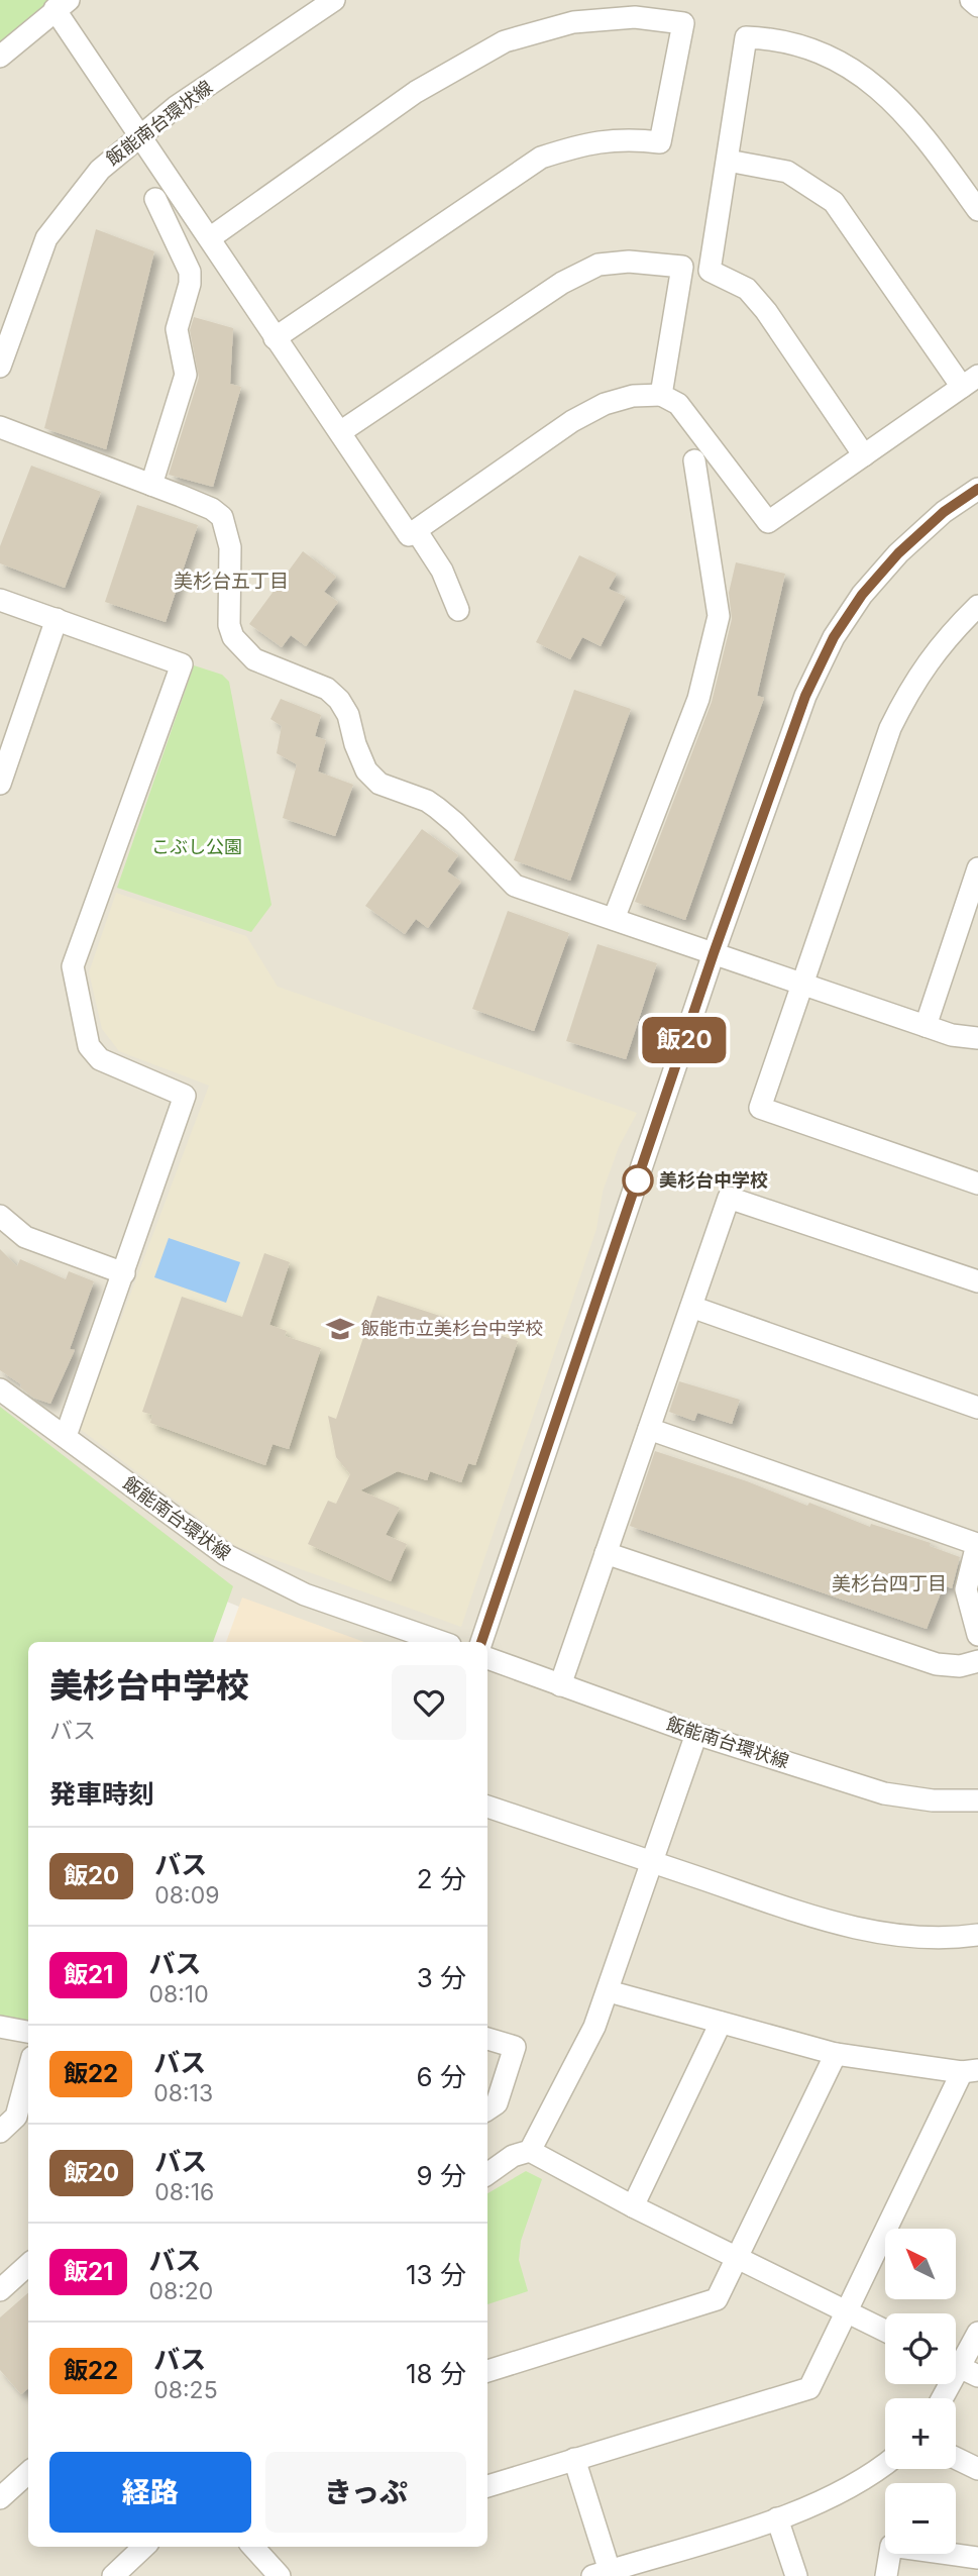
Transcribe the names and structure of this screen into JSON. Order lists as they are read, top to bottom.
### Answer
{
  "streets": {
    "street": ["飯能南台環状線"]
  },
  "districts": ["美杉台五丁目", "美杉台四丁目"],
  "parks": ["こぶし公園"],
  "places": {
    "other": ["美杉台中学校"],
    "school or university": ["飯能市立美杉台中学校"]
  },
  "lines": ["bus line 飯20"],
  "north": "top left",
  "page": {
    "on_map": "飯20",
    "heading": [
      ["美杉台中学校", "バス"],
      "発車時刻"
    ],
    "list": [
      {
        "mark": "飯20",
        "name": "バス",
        "note": "08:09",
        "value": "2 分"
      },
      {
        "mark": "飯21",
        "name": "バス",
        "note": "08:10",
        "value": "3 分"
      },
      {
        "mark": "飯22",
        "name": "バス",
        "note": "08:13",
        "value": "6 分"
      },
      {
        "mark": "飯20",
        "name": "バス",
        "note": "08:16",
        "value": "9 分"
      },
      {
        "mark": "飯21",
        "name": "バス",
        "note": "08:20",
        "value": "13 分"
      },
      {
        "mark": "飯22",
        "name": "バス",
        "note": "08:25",
        "value": "18 分"
      }
    ],
    "map_buttons": ["+", "−"],
    "buttons": ["経路", "きっぷ"]
  }
}
